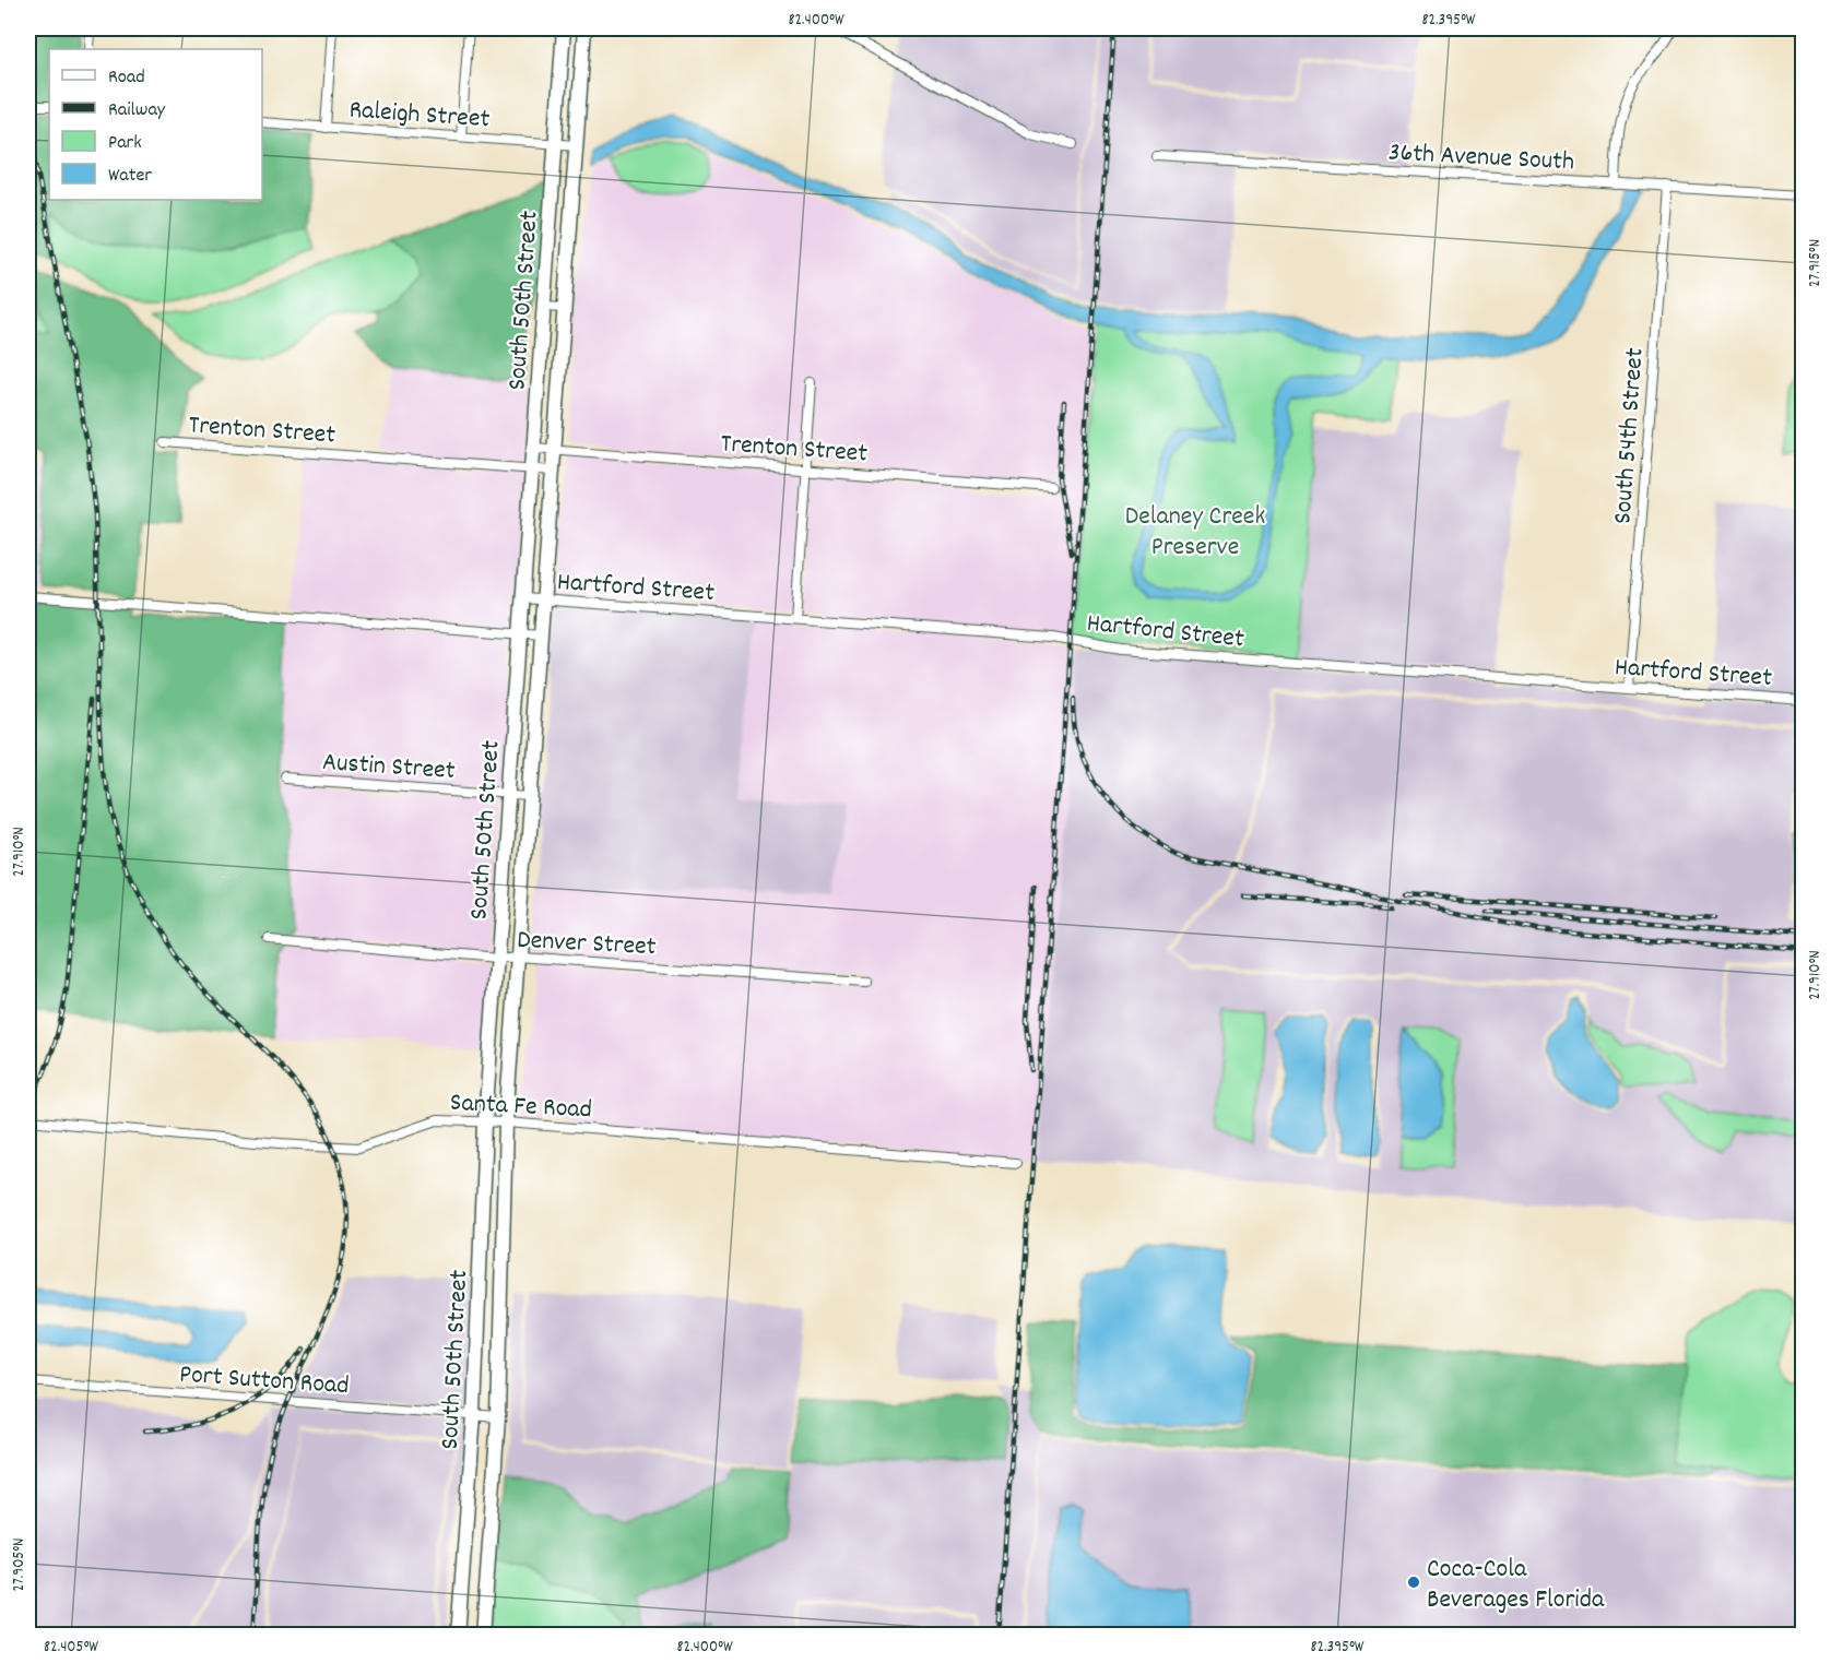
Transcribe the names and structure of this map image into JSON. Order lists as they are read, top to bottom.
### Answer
{
  "streets": {
    "main road": ["South 50th Street"],
    "street": [
      "Raleigh Street",
      "36th Avenue South",
      "Trenton Street",
      "South 54th Street",
      "Hartford Street",
      "Austin Street",
      "Denver Street",
      "Santa Fe Road",
      "Port Sutton Road"
    ]
  },
  "crossings": [
    ["Raleigh Street", "South 50th Street"],
    ["36th Avenue South", "South 54th Street"],
    ["South 50th Street", "Trenton Street"],
    ["South 50th Street", "Hartford Street"],
    ["South 50th Street", "Austin Street"],
    ["South 50th Street", "Denver Street"],
    ["South 50th Street", "Santa Fe Road"],
    ["South 50th Street", "Port Sutton Road"],
    ["South 54th Street", "Hartford Street"]
  ],
  "parks": ["Delaney Creek Preserve"],
  "places": ["Coca-Cola Beverages Florida"],
  "legend": [
    "Road",
    "Railway",
    "Park",
    "Water"
  ],
  "coordinates": [
    "82.400°W",
    "82.395°W",
    "27.915°N",
    "27.910°N",
    "27.905°N",
    "82.405°W"
  ]
}
